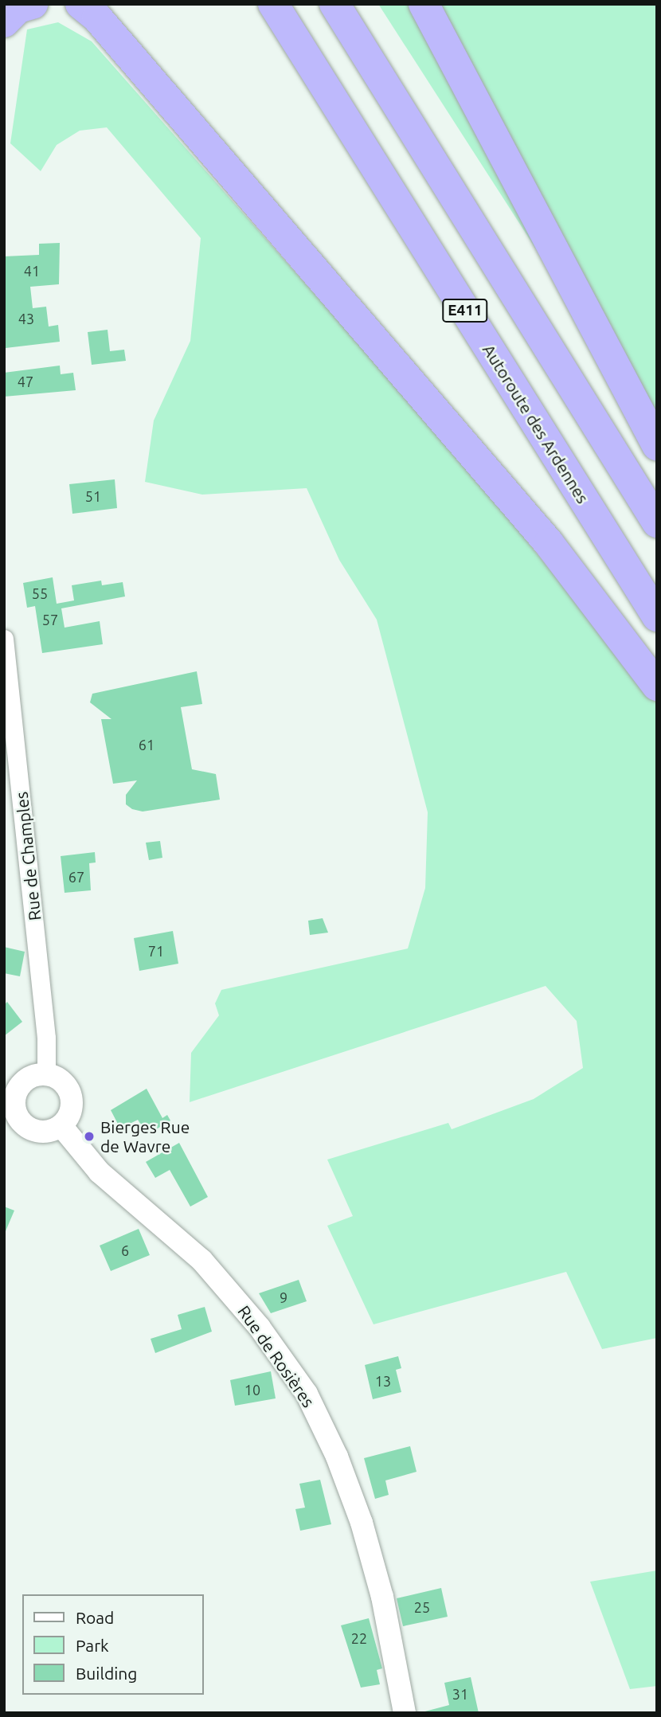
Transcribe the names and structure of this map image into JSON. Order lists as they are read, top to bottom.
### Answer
{
  "streets": {
    "highway": ["E411", "Autoroute des Ardennes"],
    "street": ["Rue de Champles", "Rue de Rosières"]
  },
  "crossings": [
    ["Rue de Champles", "Rue de Rosières"]
  ],
  "places": ["Bierges Rue de Wavre"],
  "house_numbers": [
    "41",
    "43",
    "47",
    "51",
    "55",
    "57",
    "61",
    "67",
    "71",
    "6",
    "9",
    "13",
    "10",
    "25",
    "22",
    "31"
  ],
  "legend": ["Road", "Park", "Building"]
}
